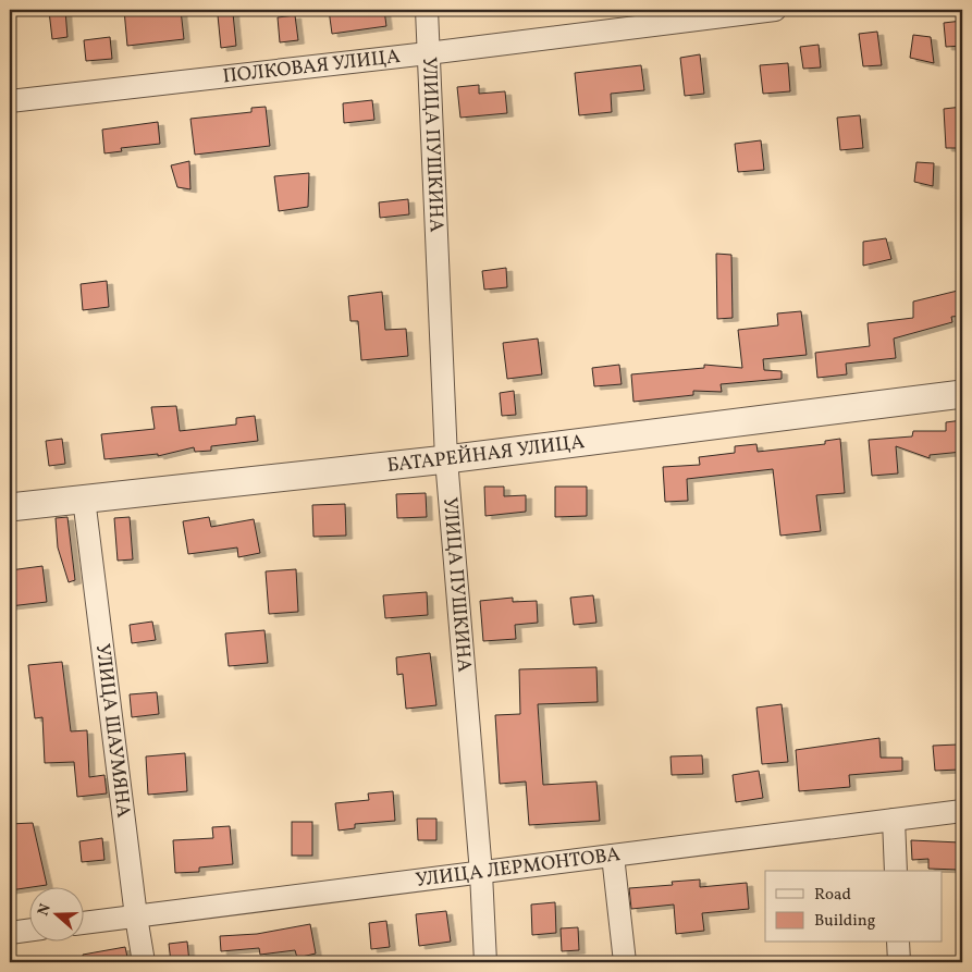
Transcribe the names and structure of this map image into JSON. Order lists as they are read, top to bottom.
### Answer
{
  "streets": {
    "street": [
      "ПОЛКОВАЯ УЛИЦА",
      "УЛИЦА ПУШКИНА",
      "БАТАРЕЙНАЯ УЛИЦА",
      "УЛИЦА ШАУМЯНА",
      "УЛИЦА ЛЕРМОНТОВА"
    ]
  },
  "crossings": [
    ["ПОЛКОВАЯ УЛИЦА", "УЛИЦА ПУШКИНА"],
    ["УЛИЦА ПУШКИНА", "БАТАРЕЙНАЯ УЛИЦА"],
    ["УЛИЦА ПУШКИНА", "УЛИЦА ЛЕРМОНТОВА"],
    ["БАТАРЕЙНАЯ УЛИЦА", "УЛИЦА ШАУМЯНА"],
    ["УЛИЦА ШАУМЯНА", "УЛИЦА ЛЕРМОНТОВА"]
  ],
  "legend": ["Road", "Building"],
  "north": "left"
}
